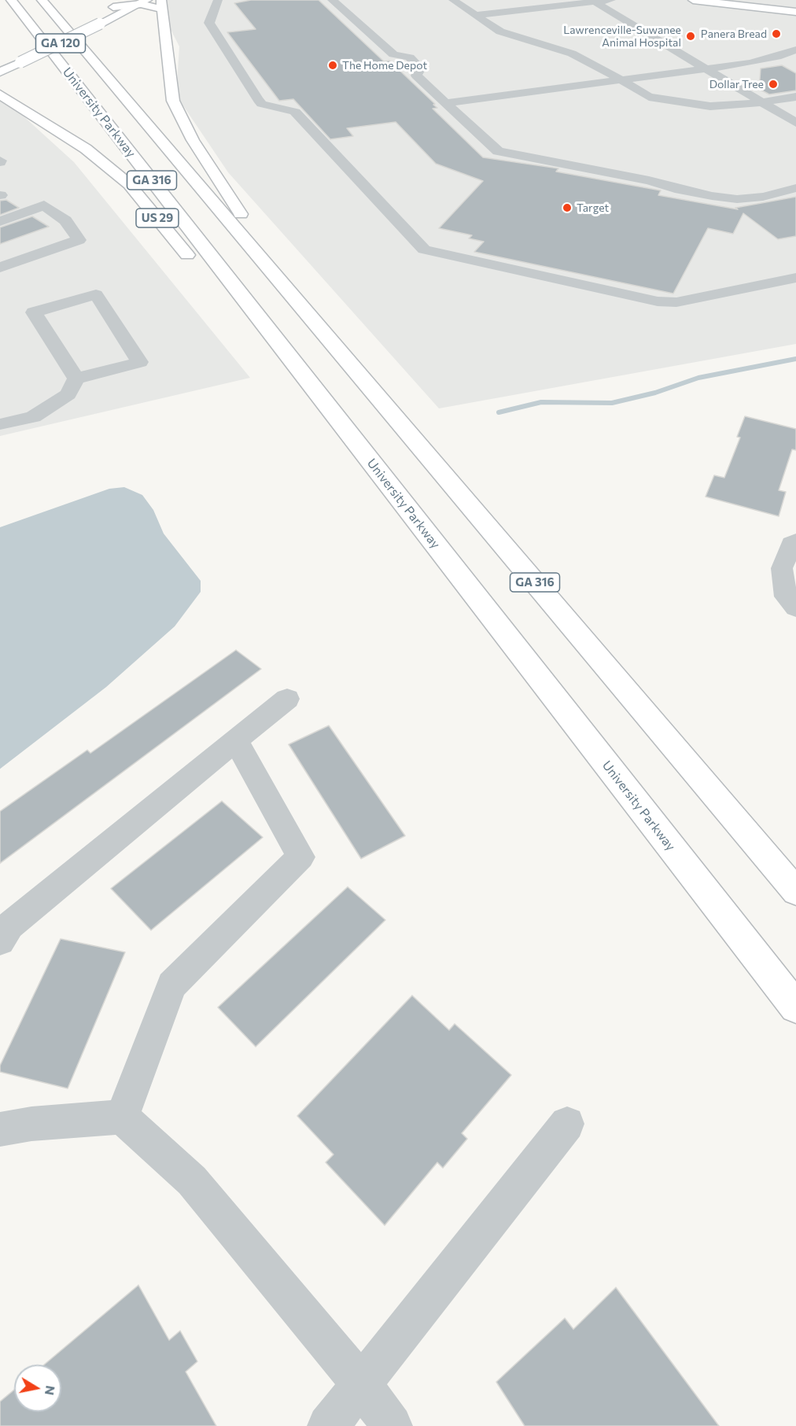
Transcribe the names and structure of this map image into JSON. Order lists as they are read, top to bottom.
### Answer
{
  "streets": {
    "main road": [
      "GA 120",
      "University Parkway",
      "GA 316",
      "US 29"
    ]
  },
  "places": [
    "Panera Bread",
    "Lawrenceville-Suwanee Animal Hospital",
    "The Home Depot",
    "Dollar Tree",
    "Target"
  ],
  "north": "right"
}
